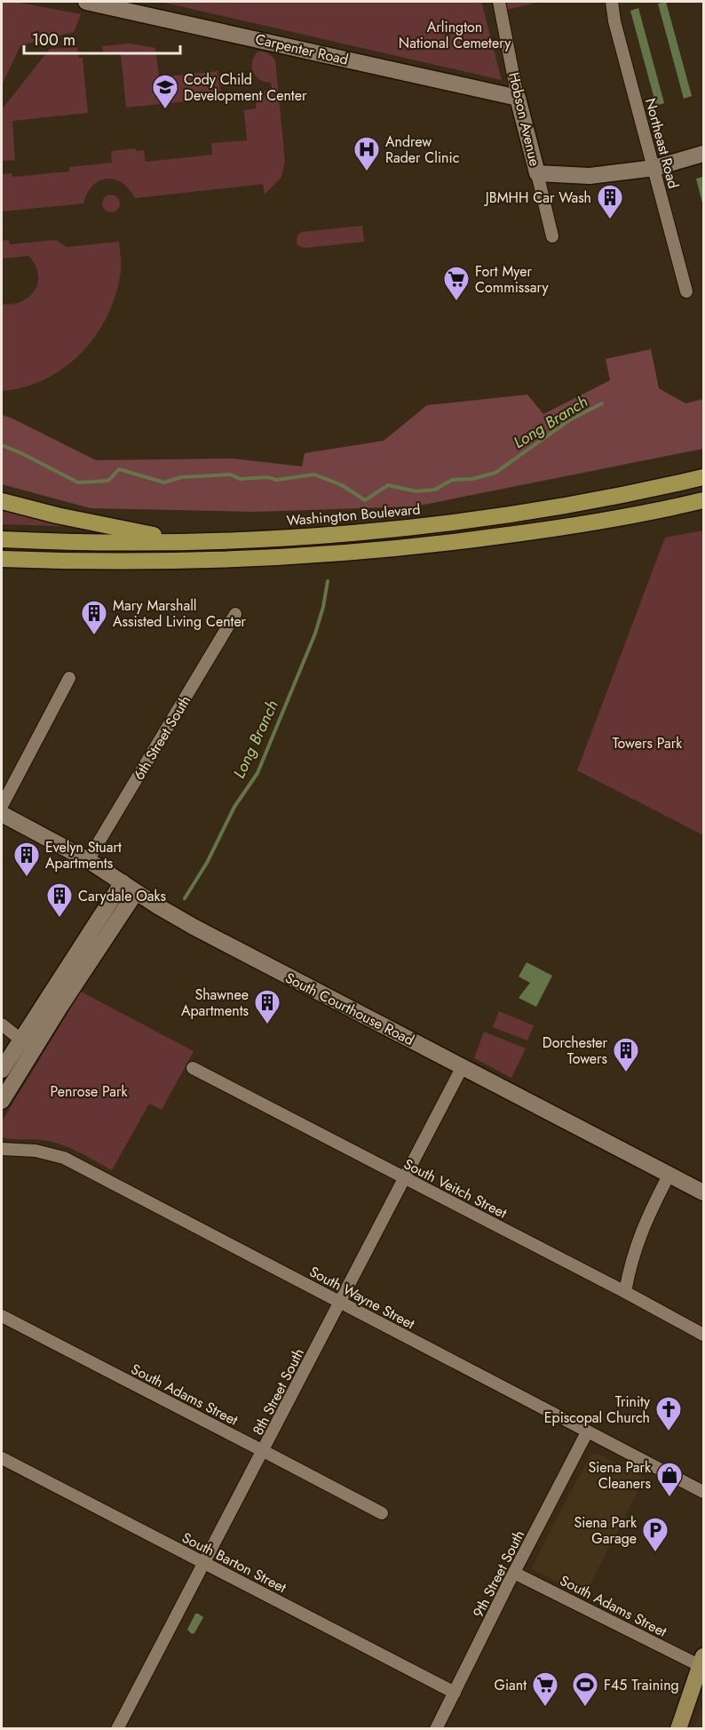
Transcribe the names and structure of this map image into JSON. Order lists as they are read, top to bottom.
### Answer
{
  "streets": {
    "highway": ["Washington Boulevard"],
    "street": [
      "Carpenter Road",
      "Hobson Avenue",
      "Northeast Road",
      "6th Street South",
      "South Courthouse Road",
      "South Veitch Street",
      "South Wayne Street",
      "8th Street South",
      "South Adams Street",
      "South Barton Street",
      "9th Street South"
    ]
  },
  "crossings": [
    ["Carpenter Road", "Hobson Avenue"],
    ["6th Street South", "South Courthouse Road"],
    ["South Courthouse Road", "8th Street South"],
    ["South Veitch Street", "8th Street South"],
    ["South Wayne Street", "8th Street South"],
    ["South Wayne Street", "9th Street South"],
    ["8th Street South", "South Adams Street"],
    ["8th Street South", "South Barton Street"],
    ["South Adams Street", "9th Street South"],
    ["South Barton Street", "9th Street South"]
  ],
  "water": ["Long Branch"],
  "parks": ["Arlington National Cemetery", "Towers Park", "Penrose Park"],
  "places": {
    "school or university": ["Cody Child Development Center"],
    "hospital": ["Andrew Rader Clinic"],
    "building": [
      "JBMHH Car Wash",
      "Mary Marshall Assisted Living Center",
      "Evelyn Stuart Apartments",
      "Carydale Oaks",
      "Shawnee Apartments",
      "Dorchester Towers"
    ],
    "supermarket": ["Fort Myer Commissary", "Giant"],
    "church": ["Trinity Episcopal Church"],
    "shop": ["Siena Park Cleaners"],
    "parking": ["Siena Park Garage"],
    "sports": ["F45 Training"]
  },
  "scale_bar": "100 m"
}
